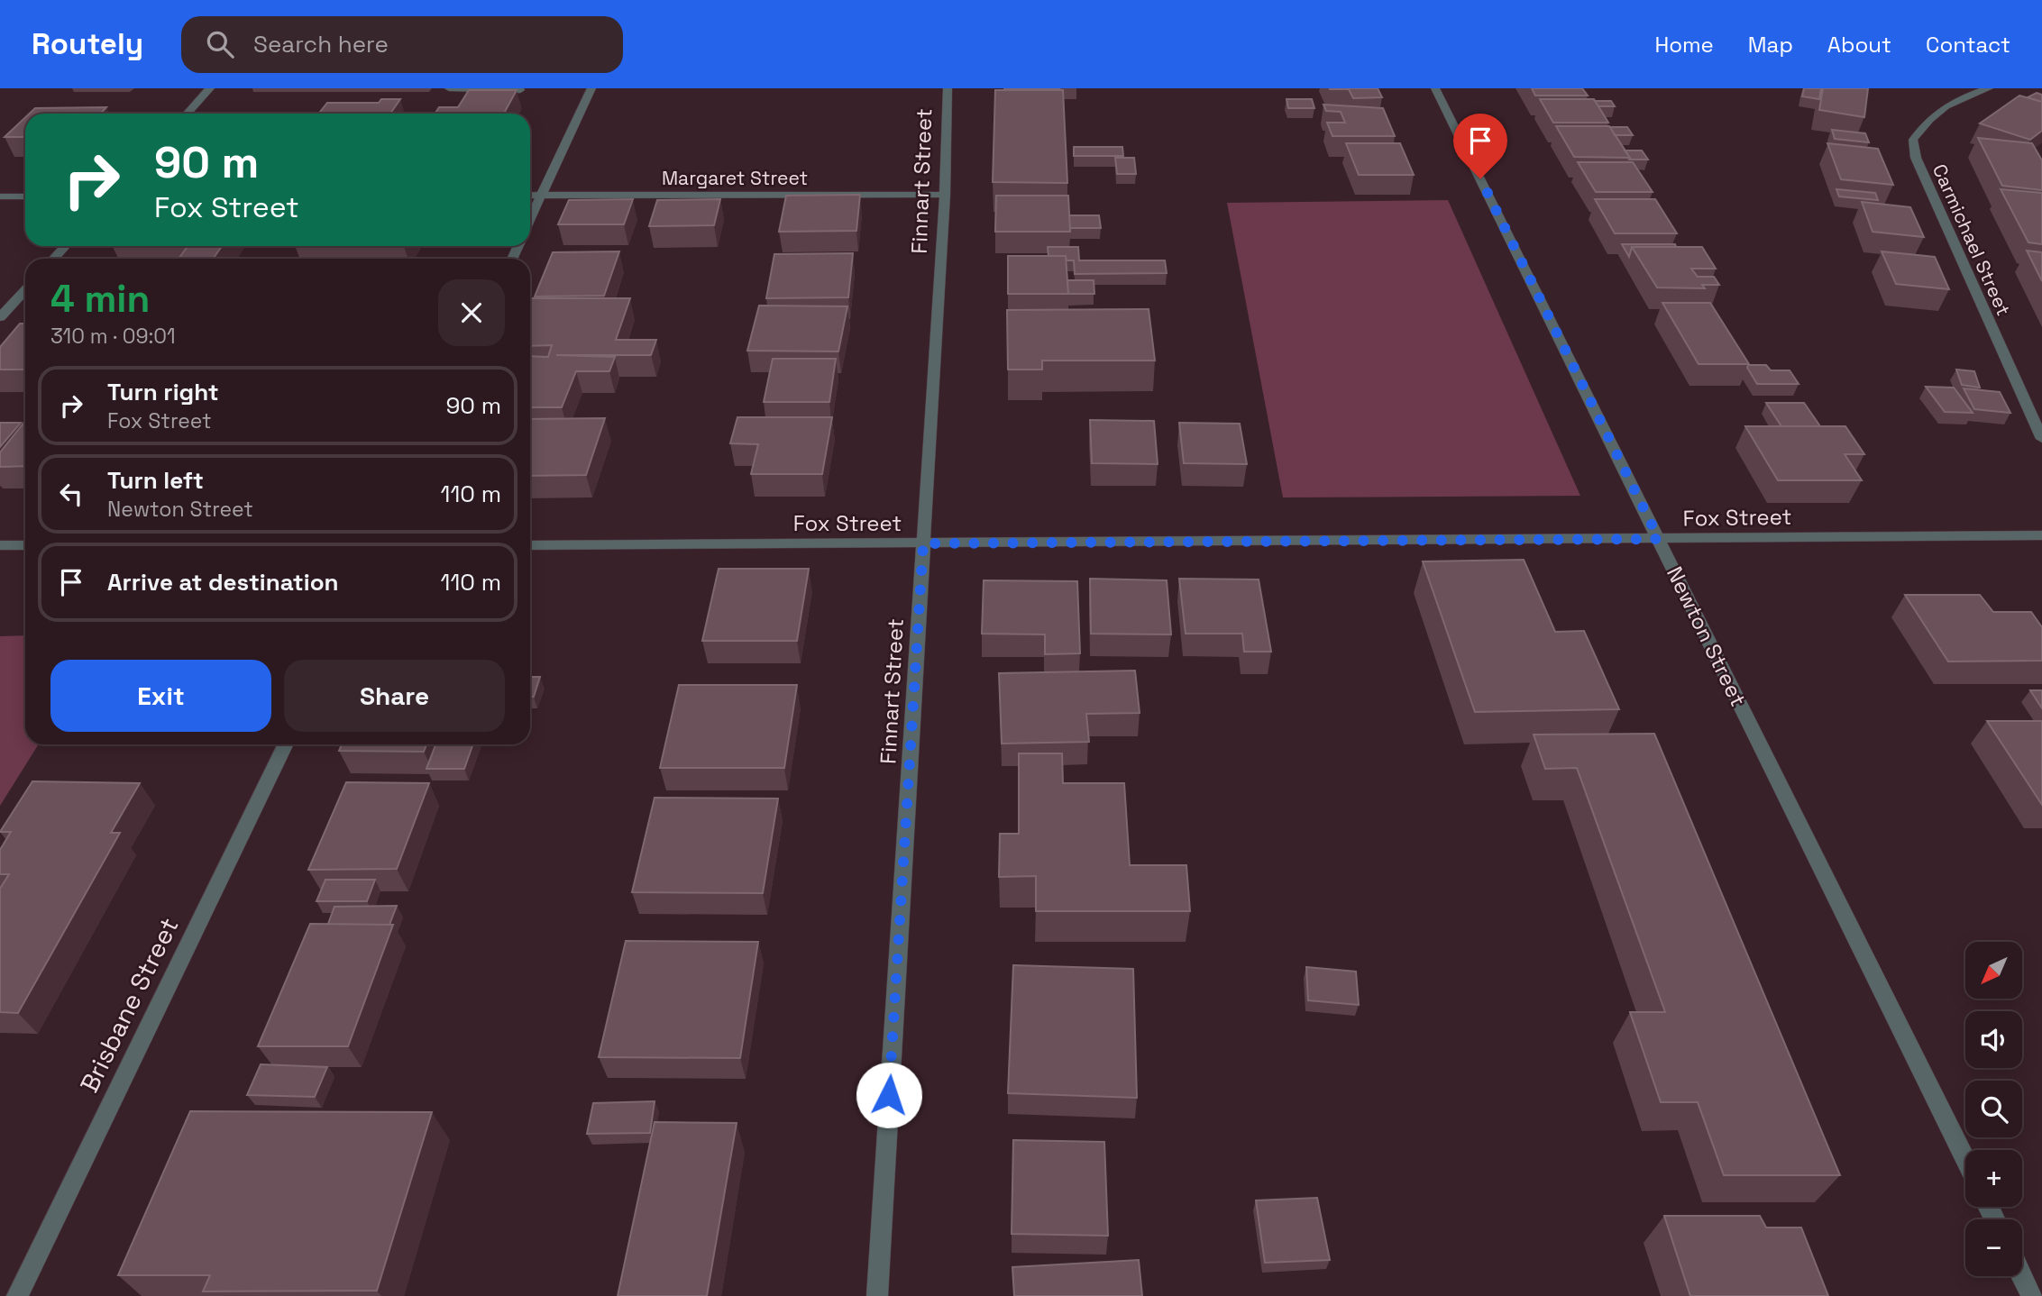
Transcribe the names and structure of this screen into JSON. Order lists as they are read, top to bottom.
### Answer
{
  "streets": {
    "street": [
      "Margaret Street",
      "Finnart Street",
      "Carmichael Street",
      "Fox Street",
      "Newton Street",
      "Brisbane Street"
    ]
  },
  "crossings": [
    ["Margaret Street", "Finnart Street"],
    ["Finnart Street", "Fox Street"],
    ["Fox Street", "Newton Street"]
  ],
  "north": "bottom left",
  "page": {
    "header": "Routely",
    "search": "Search here",
    "nav": [
      "Home",
      "Map",
      "About",
      "Contact"
    ],
    "turn": ["90 m", "Fox Street"],
    "heading": ["4 min", "310 m · 09:01"],
    "list": [
      {
        "name": "Turn right",
        "note": "Fox Street",
        "value": "90 m"
      },
      {
        "name": "Turn left",
        "note": "Newton Street",
        "value": "110 m"
      },
      {
        "name": "Arrive at destination",
        "value": "110 m"
      }
    ],
    "buttons": ["Exit", "Share"],
    "map_buttons": ["+", "−"]
  }
}
